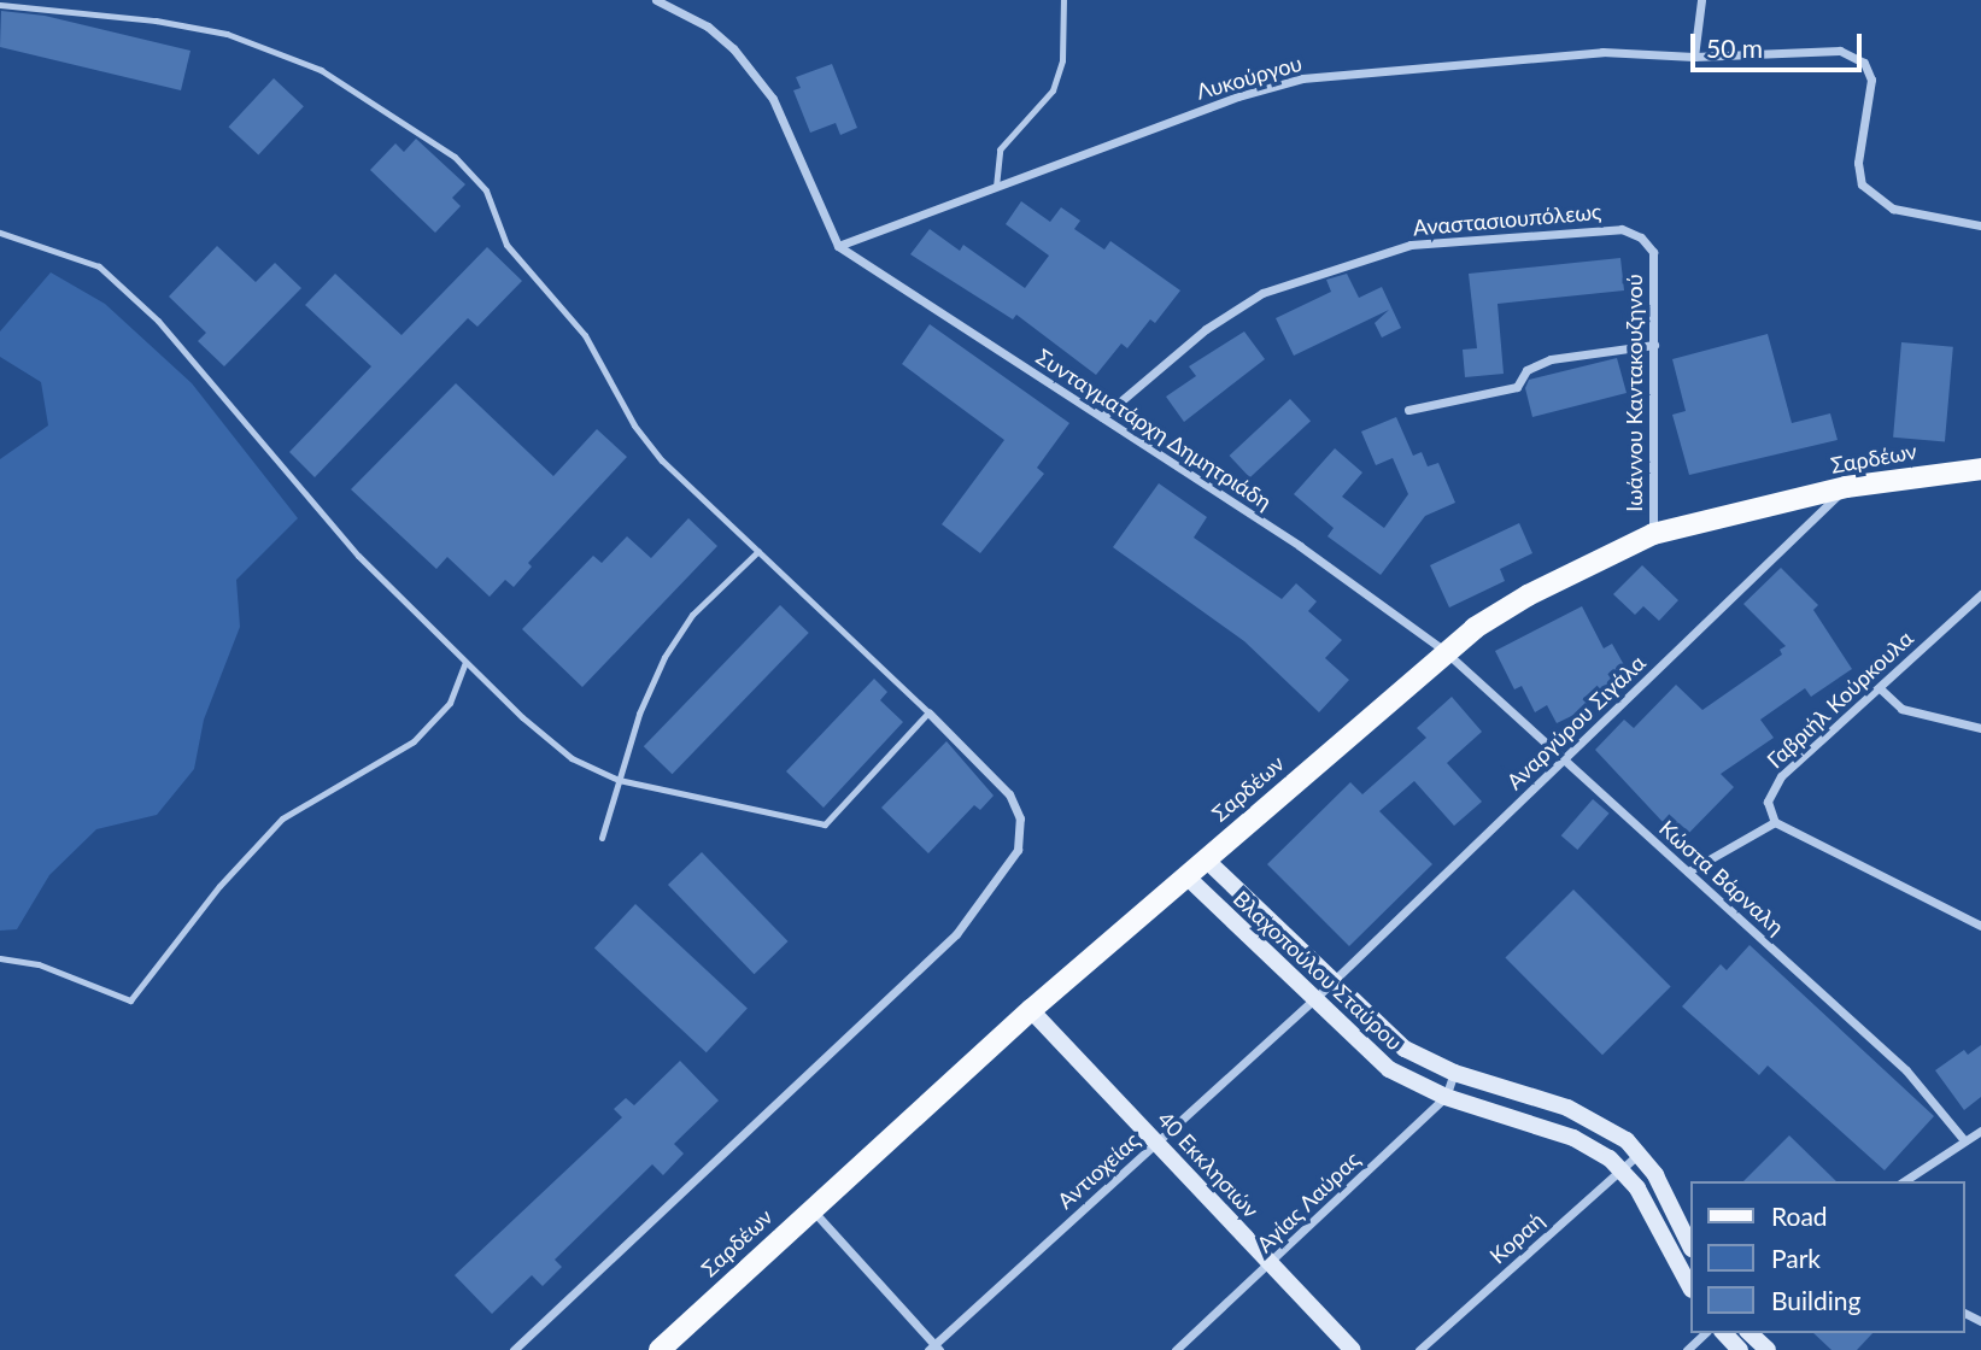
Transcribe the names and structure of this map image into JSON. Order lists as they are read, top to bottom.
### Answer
{
  "streets": {
    "main road": ["Σαρδέων"],
    "street": [
      "Λυκούργου",
      "Αναστασιουπόλεως",
      "Ιωάννου Καντακουζηνού",
      "Συνταγματάρχη Δημητριάδη",
      "Γαβριήλ Κούρκουλα",
      "Αναργύρου Σιγάλα",
      "Κώστα Βάρναλη",
      "Βλαχοπούλου Σταύρου",
      "40 Εκκλησιών",
      "Αντιοχείας",
      "Αγίας Λαύρας",
      "Κοραή"
    ]
  },
  "crossings": [
    ["Λυκούργου", "Συνταγματάρχη Δημητριάδη"],
    ["Αναστασιουπόλεως", "Ιωάννου Καντακουζηνού"],
    ["Αναστασιουπόλεως", "Συνταγματάρχη Δημητριάδη"],
    ["Ιωάννου Καντακουζηνού", "Σαρδέων"],
    ["Συνταγματάρχη Δημητριάδη", "Σαρδέων"],
    ["Συνταγματάρχη Δημητριάδη", "Κώστα Βάρναλη"],
    ["Σαρδέων", "Αναργύρου Σιγάλα"],
    ["Σαρδέων", "Κώστα Βάρναλη"],
    ["Σαρδέων", "Βλαχοπούλου Σταύρου"],
    ["Σαρδέων", "40 Εκκλησιών"],
    ["Αναργύρου Σιγάλα", "Κώστα Βάρναλη"],
    ["Αναργύρου Σιγάλα", "Βλαχοπούλου Σταύρου"],
    ["Αναργύρου Σιγάλα", "Αντιοχείας"],
    ["Βλαχοπούλου Σταύρου", "Αντιοχείας"],
    ["Βλαχοπούλου Σταύρου", "Αγίας Λαύρας"],
    ["Βλαχοπούλου Σταύρου", "Κοραή"],
    ["40 Εκκλησιών", "Αντιοχείας"],
    ["40 Εκκλησιών", "Αγίας Λαύρας"]
  ],
  "legend": ["Road", "Park", "Building"],
  "scale_bar": "50 m"
}
